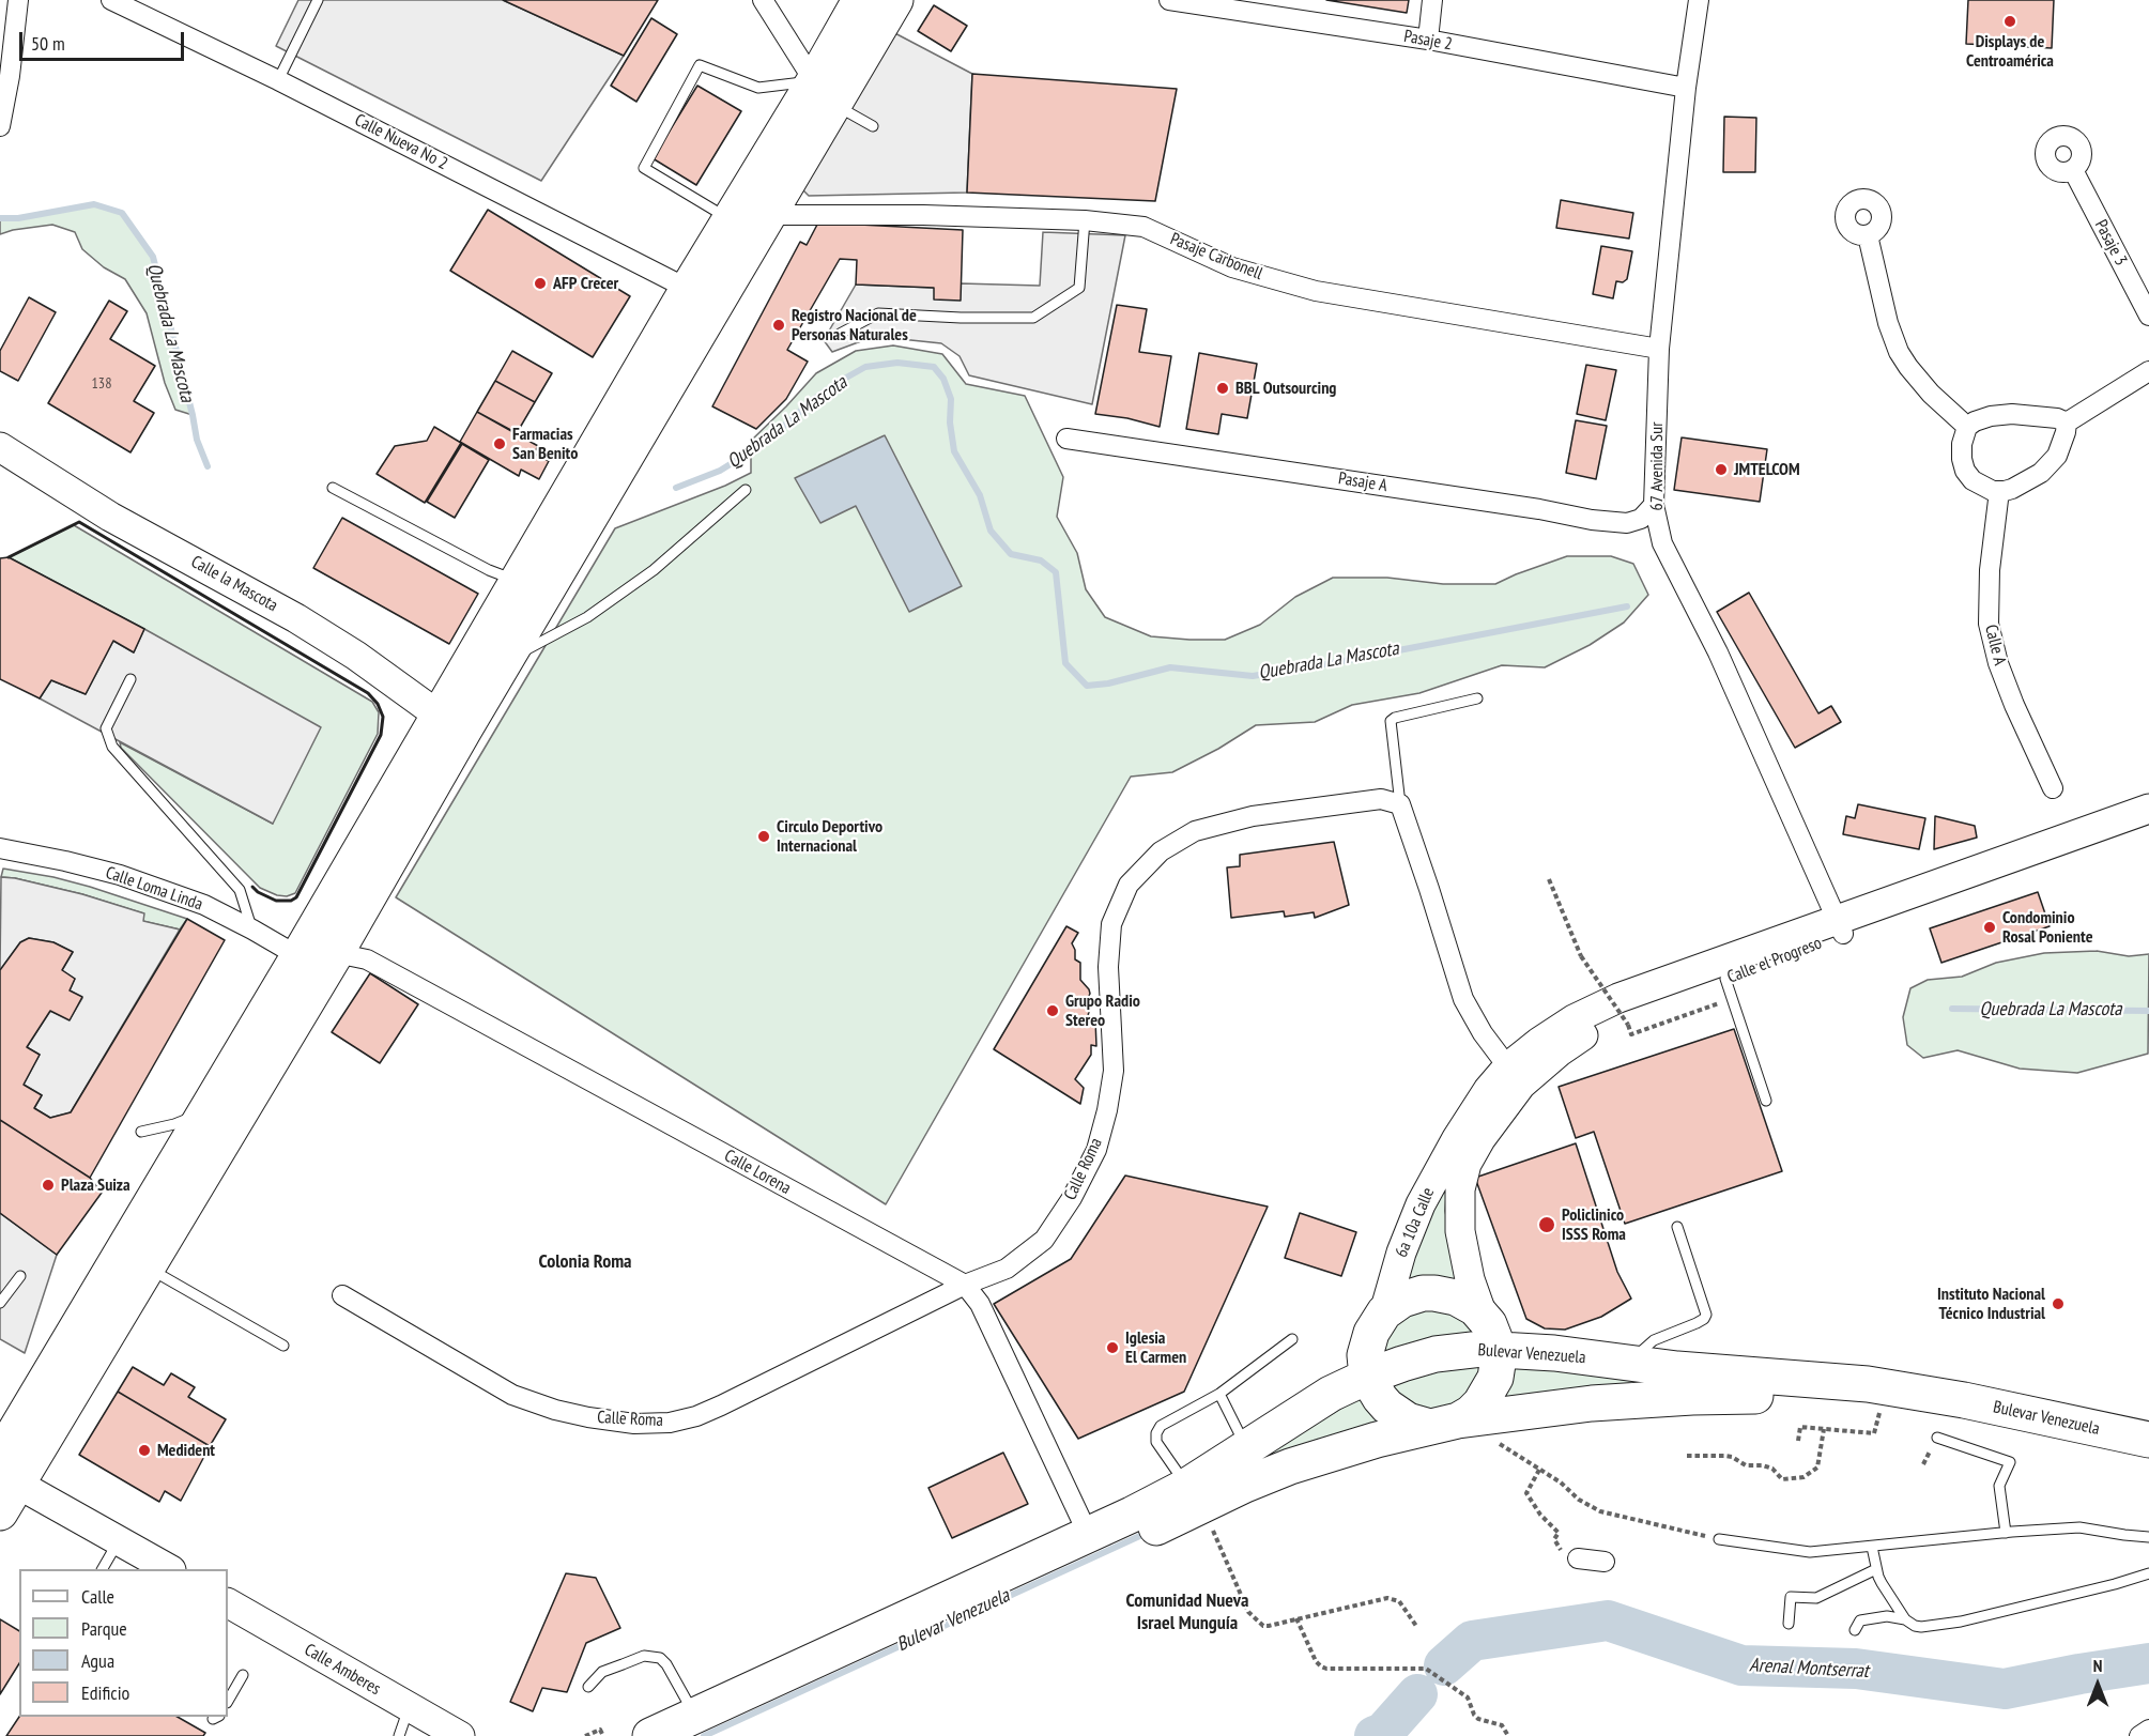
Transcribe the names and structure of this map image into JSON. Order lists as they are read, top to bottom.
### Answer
{
  "streets": {
    "highway": ["Bulevar Venezuela"],
    "street": [
      "Pasaje 2",
      "Calle Nueva No 2",
      "Pasaje 3",
      "Pasaje Carbonell",
      "67 Avenida Sur",
      "Pasaje A",
      "Calle la Mascota",
      "Calle A",
      "Calle Loma Linda",
      "Calle el Progreso",
      "Calle Roma",
      "Calle Lorena",
      "6a 10a Calle",
      "Calle Amberes"
    ]
  },
  "crossings": [
    ["Pasaje 2", "67 Avenida Sur"],
    ["Pasaje Carbonell", "67 Avenida Sur"],
    ["67 Avenida Sur", "Pasaje A"],
    ["67 Avenida Sur", "Calle el Progreso"],
    ["Calle Loma Linda", "Calle Lorena"],
    ["Calle el Progreso", "6a 10a Calle"],
    ["Calle Roma", "Calle Lorena"],
    ["Calle Lorena", "Bulevar Venezuela"]
  ],
  "districts": ["Colonia Roma", "Comunidad Nueva Israel Munguía"],
  "water": ["Quebrada La Mascota", "Bulevar Venezuela", "Arenal Montserrat"],
  "places": [
    "Displays de Centroamérica",
    "AFP Crecer",
    "Registro Nacional de Personas Naturales",
    "BBL Outsourcing",
    "Farmacias San Benito",
    "JMTELCOM",
    "Circulo Deportivo Internacional",
    "Condominio Rosal Poniente",
    "Grupo Radio Stereo",
    "Plaza Suiza",
    "Policlinico ISSS Roma",
    "Instituto Nacional Técnico Industrial",
    "Iglesia El Carmen",
    "Medident"
  ],
  "house_numbers": ["138"],
  "legend": [
    "Calle",
    "Parque",
    "Agua",
    "Edificio"
  ],
  "scale_bar": "50 m",
  "north": "top"
}
